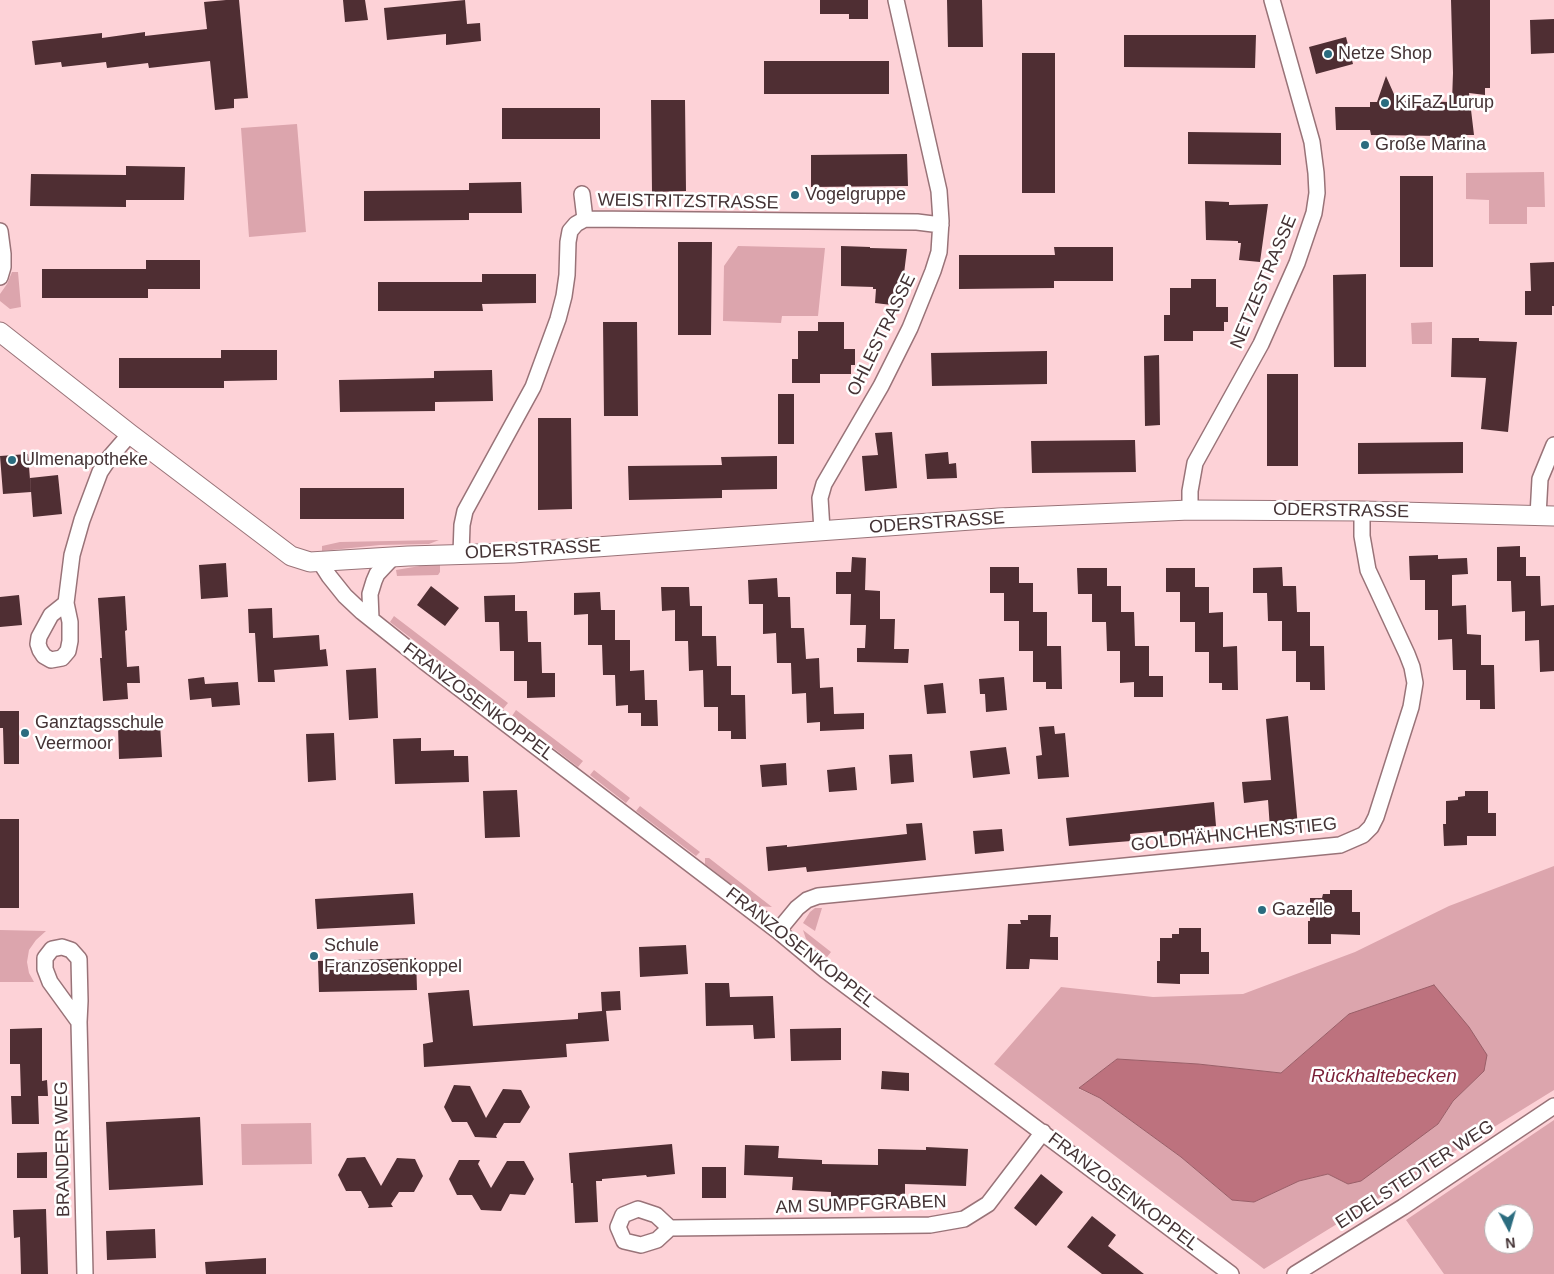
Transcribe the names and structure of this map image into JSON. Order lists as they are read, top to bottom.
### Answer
{
  "streets": {
    "street": [
      "WEISTRITZSTRASSE",
      "NETZESTRASSE",
      "OHLESTRASSE",
      "ODERSTRASSE",
      "FRANZOSENKOPPEL",
      "GOLDHÄHNCHENSTIEG",
      "BRANDER WEG",
      "EIDELSTEDTER WEG",
      "AM SUMPFGRABEN"
    ]
  },
  "crossings": [
    ["WEISTRITZSTRASSE", "OHLESTRASSE"],
    ["WEISTRITZSTRASSE", "ODERSTRASSE"],
    ["NETZESTRASSE", "ODERSTRASSE"],
    ["OHLESTRASSE", "ODERSTRASSE"],
    ["ODERSTRASSE", "FRANZOSENKOPPEL"],
    ["ODERSTRASSE", "GOLDHÄHNCHENSTIEG"],
    ["FRANZOSENKOPPEL", "GOLDHÄHNCHENSTIEG"],
    ["FRANZOSENKOPPEL", "AM SUMPFGRABEN"]
  ],
  "water": ["Rückhaltebecken"],
  "places": [
    "Netze Shop",
    "KiFaZ Lurup",
    "Große Marina",
    "Vogelgruppe",
    "Ulmenapotheke",
    "Ganztagsschule Veermoor",
    "Gazelle",
    "Schule Franzosenkoppel"
  ],
  "north": "bottom"
}
